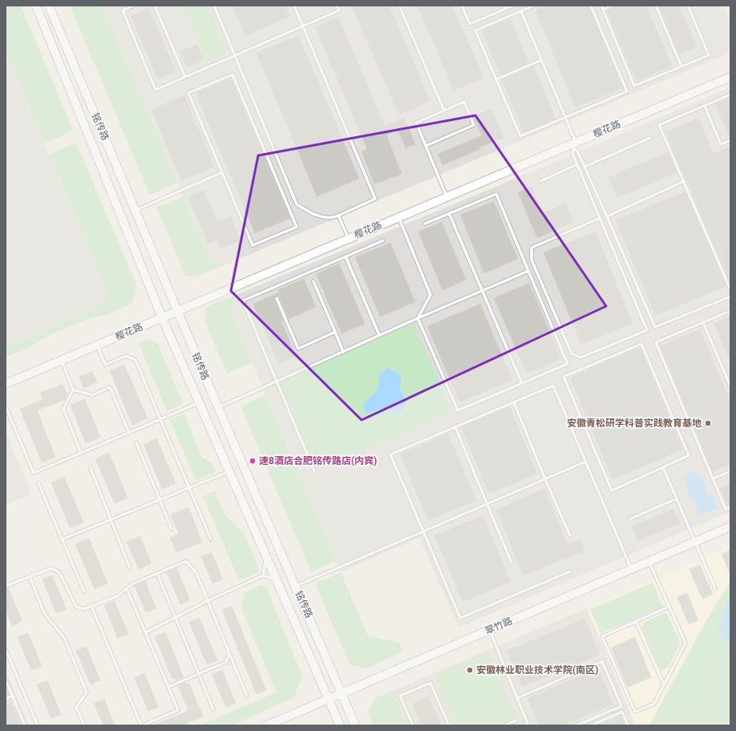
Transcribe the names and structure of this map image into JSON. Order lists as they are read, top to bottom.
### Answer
{
  "streets": {
    "main road": ["铭传路", "樱花路", "翠竹路"]
  },
  "crossings": [
    ["铭传路", "樱花路"],
    ["铭传路", "翠竹路"]
  ],
  "places": ["安徽青松研学科普实践教育基地", "速8酒店合肥铭传路店(内宾)", "安徽林业职业技术学院(南区)"]
}
